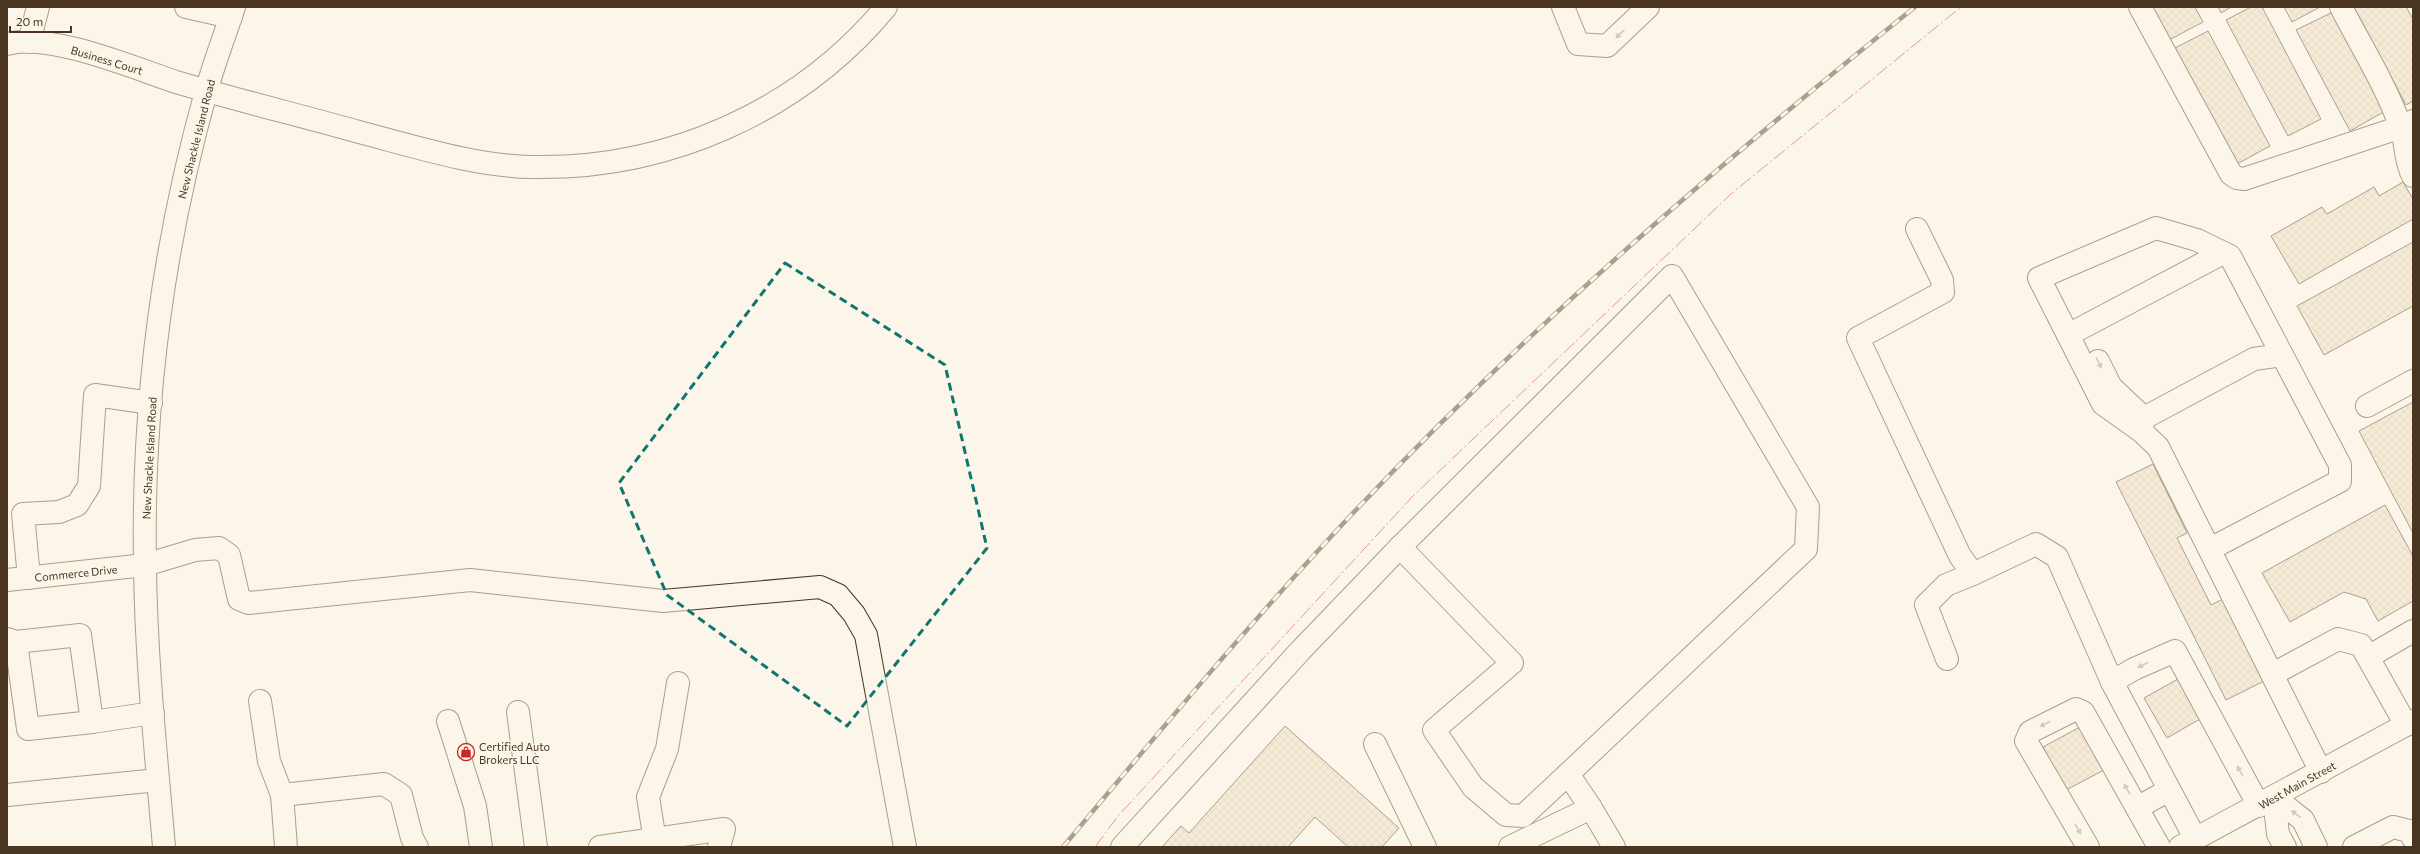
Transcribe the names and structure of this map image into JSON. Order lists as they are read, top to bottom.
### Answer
{
  "streets": {
    "main road": [
      "Business Court",
      "New Shackle Island Road",
      "Commerce Drive",
      "West Main Street"
    ]
  },
  "crossings": [
    ["Business Court", "New Shackle Island Road"],
    ["New Shackle Island Road", "Commerce Drive"]
  ],
  "places": {
    "shop": ["Certified Auto Brokers LLC"]
  },
  "scale_bar": "20 m"
}
